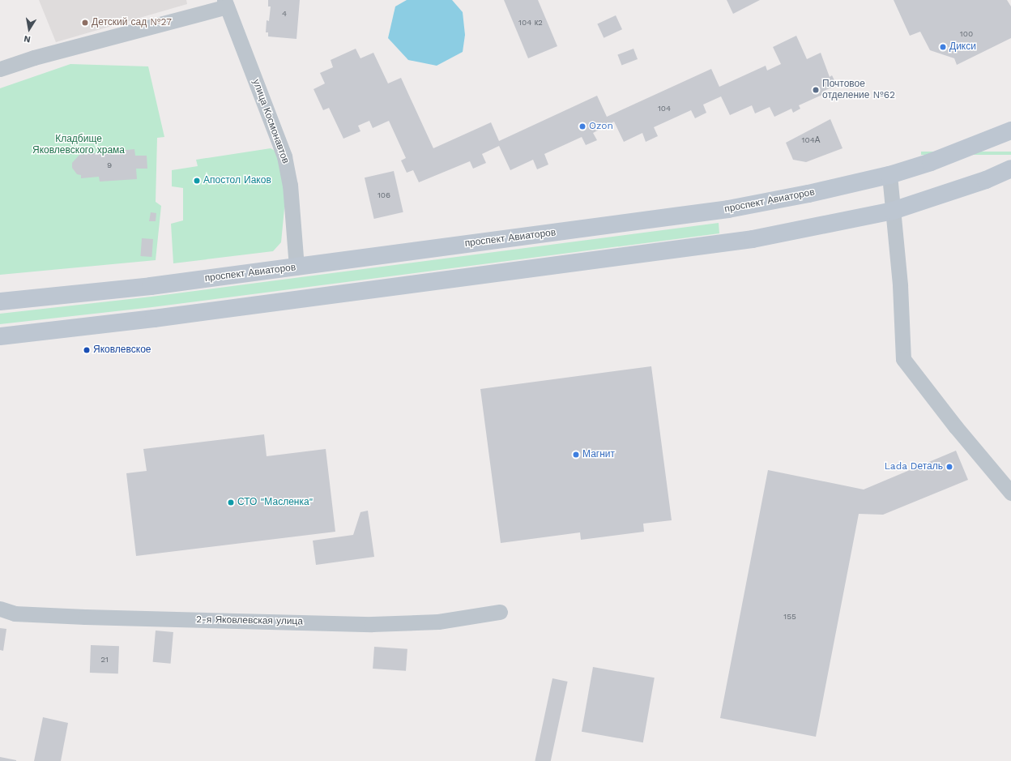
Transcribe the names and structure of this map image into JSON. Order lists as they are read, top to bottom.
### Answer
{
  "streets": {
    "main road": ["проспект Авиаторов"],
    "street": ["улица Космонавтов", "2-я Яковлевская улица"]
  },
  "crossings": [
    ["улица Космонавтов", "проспект Авиаторов"]
  ],
  "parks": ["Кладбище Яковлевского храма"],
  "places": [
    "Детский сад №27",
    "Дикси",
    "Почтовое отделение №62",
    "Ozon",
    "Апостол Иаков",
    "Яковлевское",
    "Магнит",
    "Lada Dеталь",
    "СТО \"Масленка\""
  ],
  "house_numbers": [
    "4",
    "104 к2",
    "100",
    "104",
    "104А",
    "9",
    "106",
    "155",
    "21"
  ],
  "north": "bottom"
}
